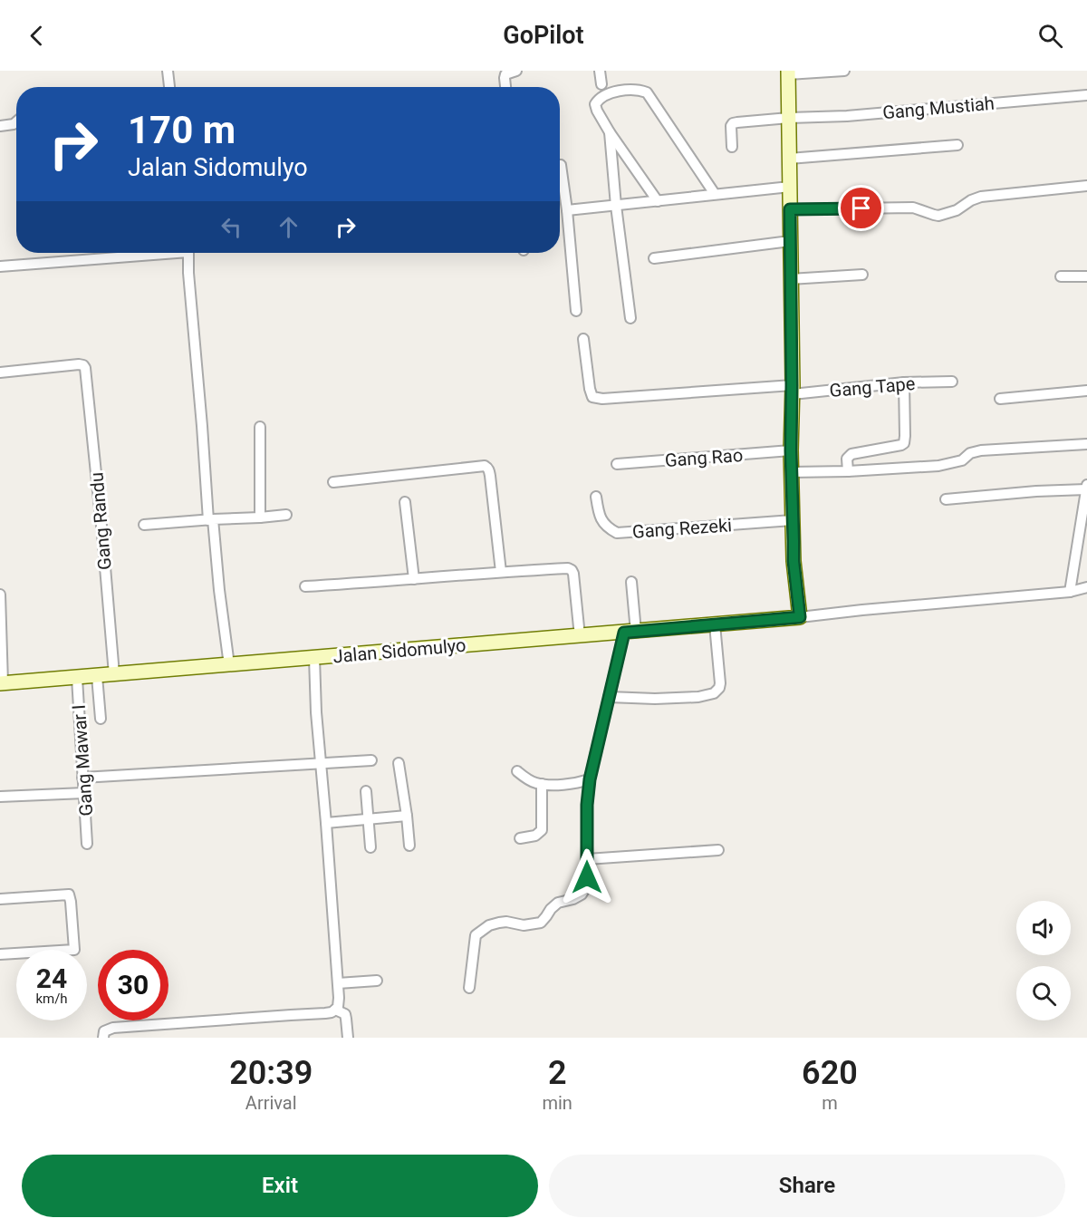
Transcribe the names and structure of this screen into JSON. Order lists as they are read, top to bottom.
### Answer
{
  "streets": {
    "street": [
      "Gang Mustiah",
      "Gang Tape",
      "Gang Rao",
      "Gang Randu",
      "Gang Rezeki",
      "Jalan Sidomulyo",
      "Gang Mawar I"
    ]
  },
  "crossings": [
    ["Gang Randu", "Jalan Sidomulyo"],
    ["Jalan Sidomulyo", "Gang Mawar I"]
  ],
  "page": {
    "header": "GoPilot",
    "turn": ["170 m", "Jalan Sidomulyo"],
    "speed": "24 km/h",
    "limit": "30",
    "eta": [
      "20:39",
      "Arrival",
      "2",
      "min",
      "620",
      "m"
    ],
    "buttons": ["Exit", "Share"]
  }
}
